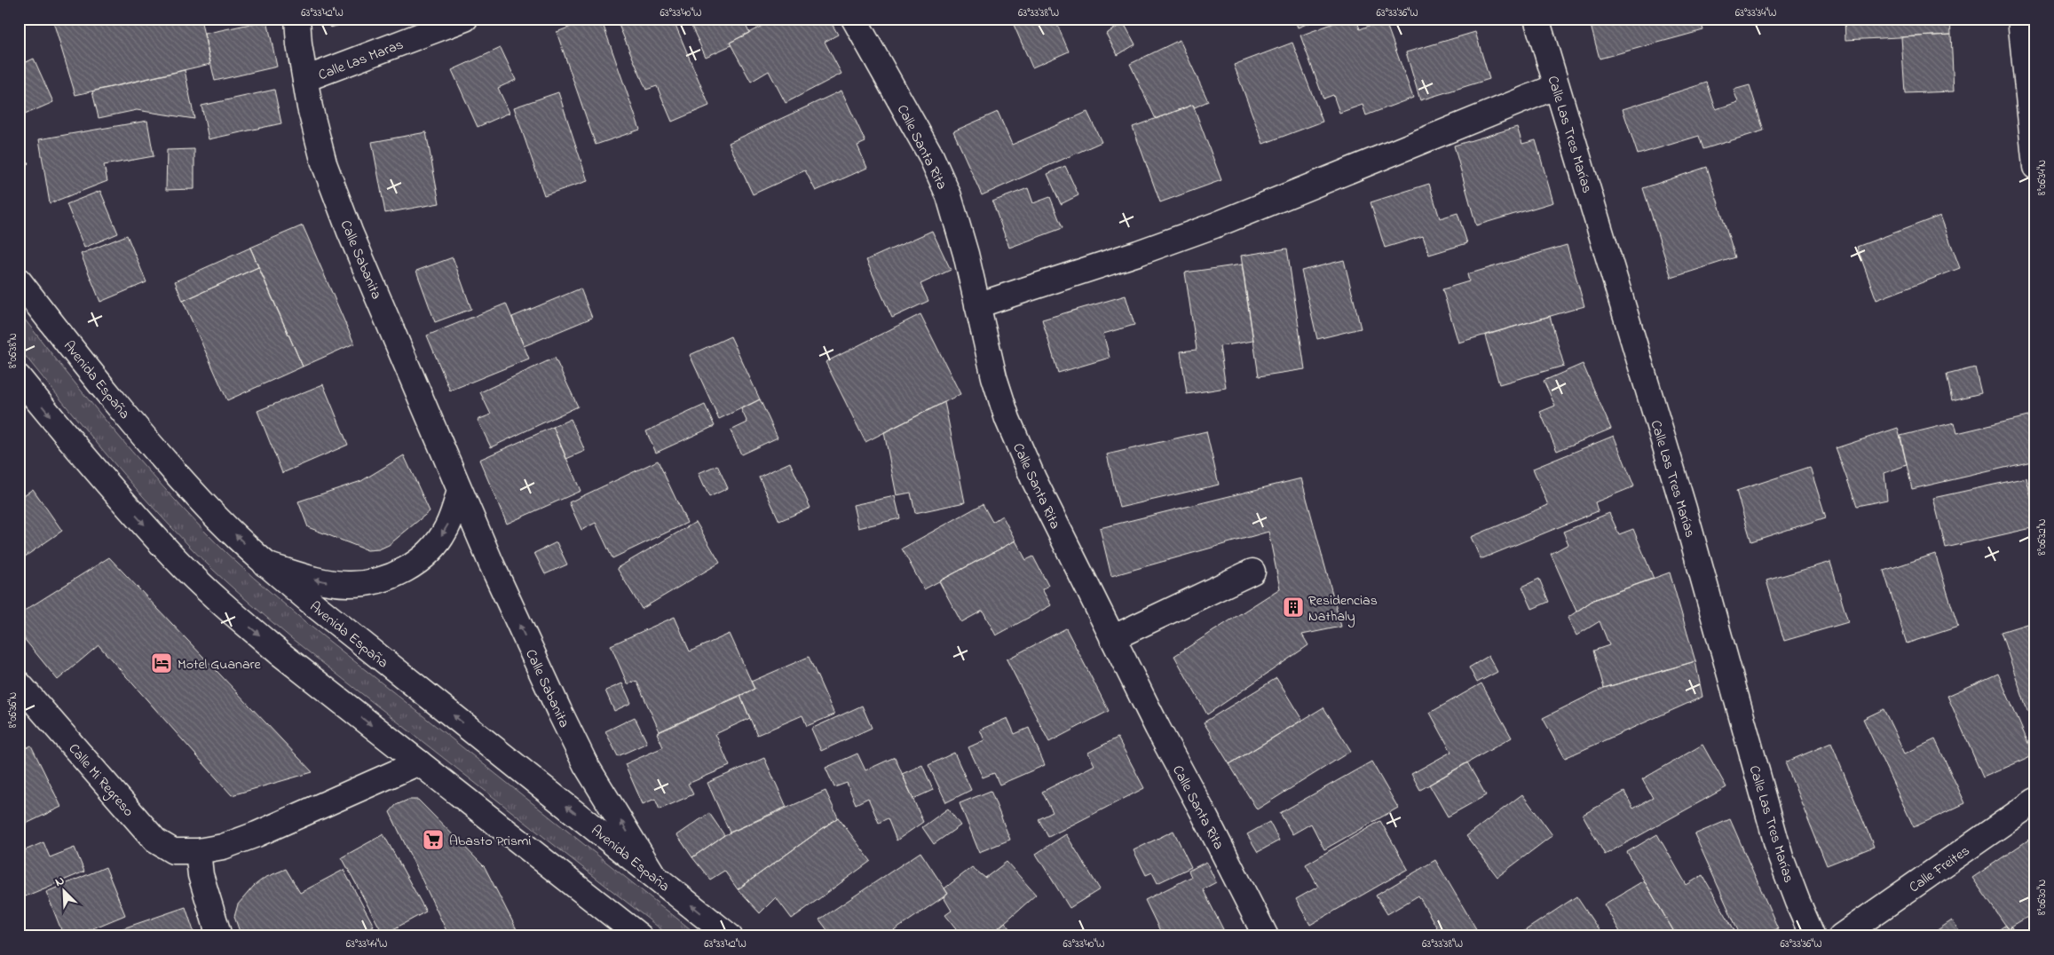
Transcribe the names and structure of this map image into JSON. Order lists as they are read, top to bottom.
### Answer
{
  "streets": {
    "street": [
      "Calle Las Maras",
      "Calle Las Tres Marías",
      "Calle Santa Rita",
      "Calle Sabanita",
      "Avenida España",
      "Calle Mi Regreso",
      "Calle Freites"
    ]
  },
  "crossings": [
    ["Calle Las Maras", "Calle Sabanita"],
    ["Calle Sabanita", "Avenida España"]
  ],
  "places": {
    "building": ["Residencias Nathaly"],
    "hotel": ["Motel Guanare"],
    "supermarket": ["Abasto Prismi"]
  },
  "north": "top left",
  "coordinates": [
    "63°33'42\"W",
    "63°33'40\"W",
    "63°33'38\"W",
    "63°33'36\"W",
    "63°33'34\"W",
    "8°06'34\"N",
    "8°06'38\"N",
    "8°06'32\"N",
    "8°06'36\"N",
    "8°06'30\"N",
    "63°33'44\"W"
  ]
}
